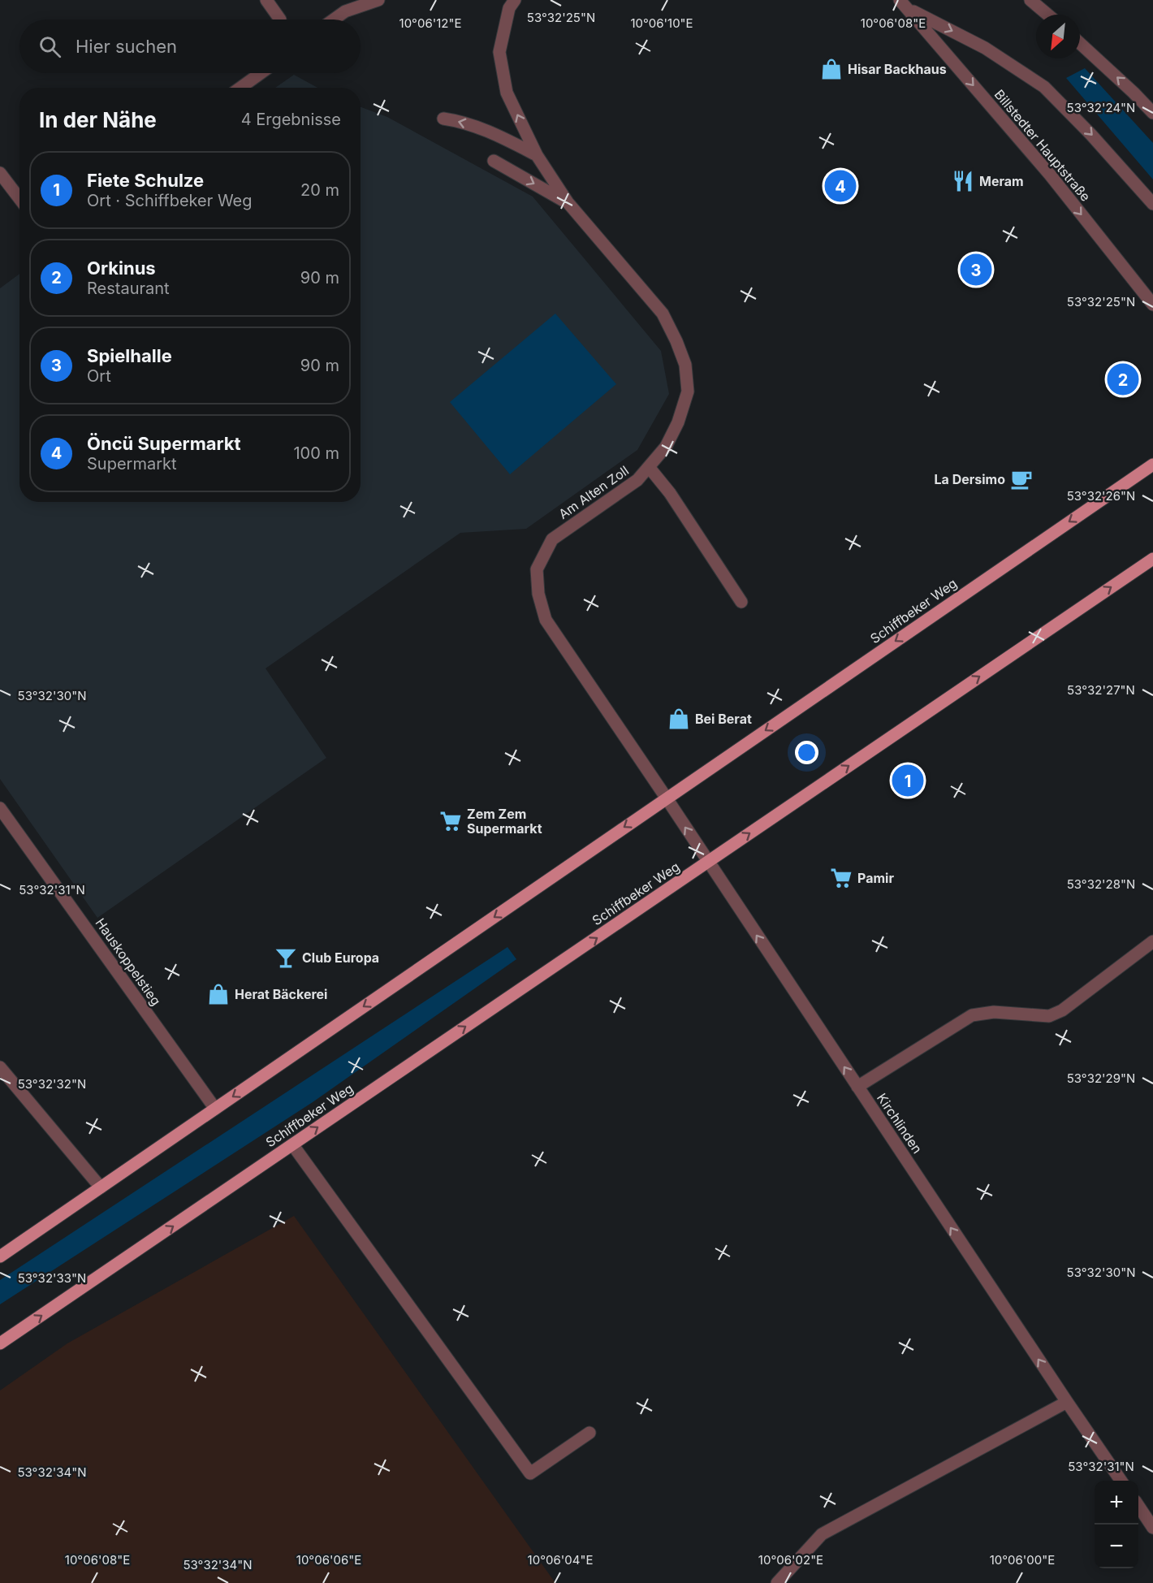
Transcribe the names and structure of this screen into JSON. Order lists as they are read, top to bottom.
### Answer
{
  "streets": {
    "main road": ["Schiffbeker Weg"],
    "street": [
      "Billstedter Hauptstraße",
      "Am Alten Zoll",
      "Hauskoppelstieg",
      "Kirchlinden"
    ]
  },
  "crossings": [
    ["Am Alten Zoll", "Schiffbeker Weg"],
    ["Schiffbeker Weg", "Hauskoppelstieg"],
    ["Schiffbeker Weg", "Kirchlinden"]
  ],
  "one_way": ["Billstedter Hauptstraße", "Kirchlinden"],
  "places": {
    "shop": ["Hisar Backhaus", "Bei Berat", "Herat Bäckerei"],
    "restaurant": ["Meram"],
    "cafe": ["La Dersimo"],
    "supermarket": ["Zem Zem Supermarkt", "Pamir"],
    "bar": ["Club Europa"]
  },
  "north": "bottom left",
  "page": {
    "search": "Hier suchen",
    "heading": ["In der Nähe", "4 Ergebnisse"],
    "list": [
      {
        "mark": "1",
        "name": "Fiete Schulze",
        "note": "Ort · Schiffbeker Weg",
        "value": "20 m"
      },
      {
        "mark": "2",
        "name": "Orkinus",
        "note": "Restaurant",
        "value": "90 m"
      },
      {
        "mark": "3",
        "name": "Spielhalle",
        "note": "Ort",
        "value": "90 m"
      },
      {
        "mark": "4",
        "name": "Öncü Supermarkt",
        "note": "Supermarkt",
        "value": "100 m"
      }
    ],
    "pins": [
      "4",
      "3",
      "2",
      "1"
    ],
    "map_buttons": ["+", "−"]
  },
  "coordinates": [
    "53°32'25\"N",
    "10°06'12\"E",
    "10°06'10\"E",
    "10°06'08\"E",
    "53°32'24\"N",
    "53°32'26\"N",
    "53°32'27\"N",
    "53°32'30\"N",
    "53°32'28\"N",
    "53°32'31\"N",
    "53°32'29\"N",
    "53°32'32\"N",
    "53°32'33\"N",
    "53°32'34\"N",
    "10°06'06\"E",
    "10°06'04\"E",
    "10°06'02\"E",
    "10°06'00\"E"
  ]
}
